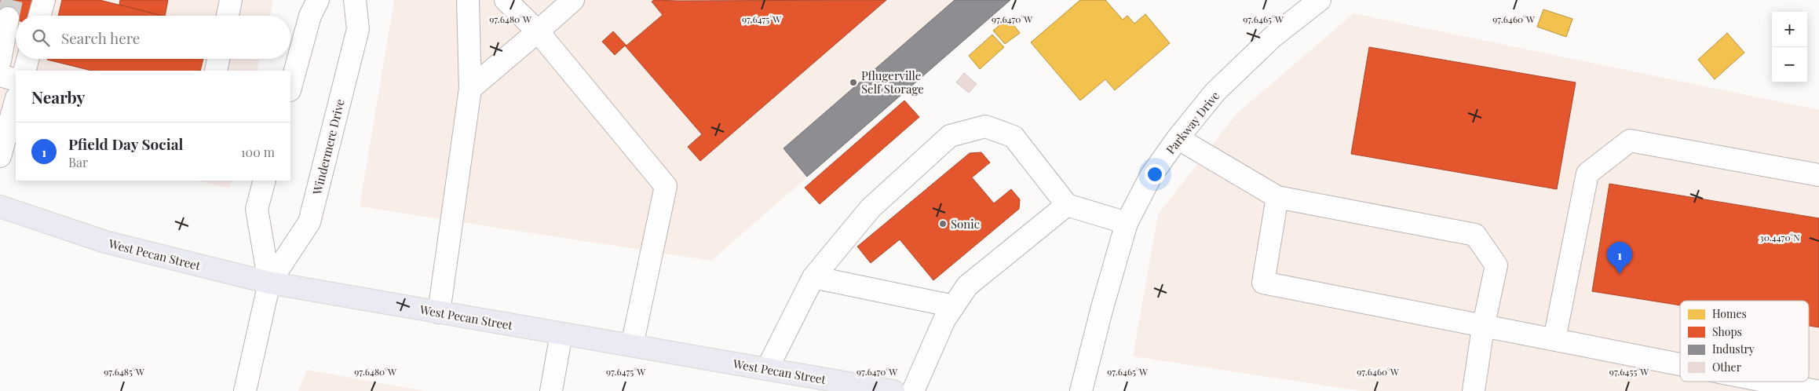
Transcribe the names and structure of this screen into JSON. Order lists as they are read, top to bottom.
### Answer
{
  "streets": {
    "main road": ["West Pecan Street"],
    "street": ["Parkway Drive", "Windermere Drive"]
  },
  "crossings": [
    ["Windermere Drive", "West Pecan Street"]
  ],
  "places": ["Pflugerville Self Storage", "Sonic"],
  "legend": [
    "Homes",
    "Shops",
    "Industry",
    "Other"
  ],
  "page": {
    "map_buttons": ["+", "−"],
    "search": "Search here",
    "heading": "Nearby",
    "list": [
      {
        "mark": "1",
        "name": "Pfield Day Social",
        "note": "Bar",
        "value": "100 m"
      }
    ],
    "pins": "1"
  },
  "coordinates": [
    "97.6480°W",
    "97.6475°W",
    "97.6470°W",
    "97.6465°W",
    "97.6460°W",
    "30.4470°N",
    "97.6485°W",
    "97.6455°W"
  ]
}
